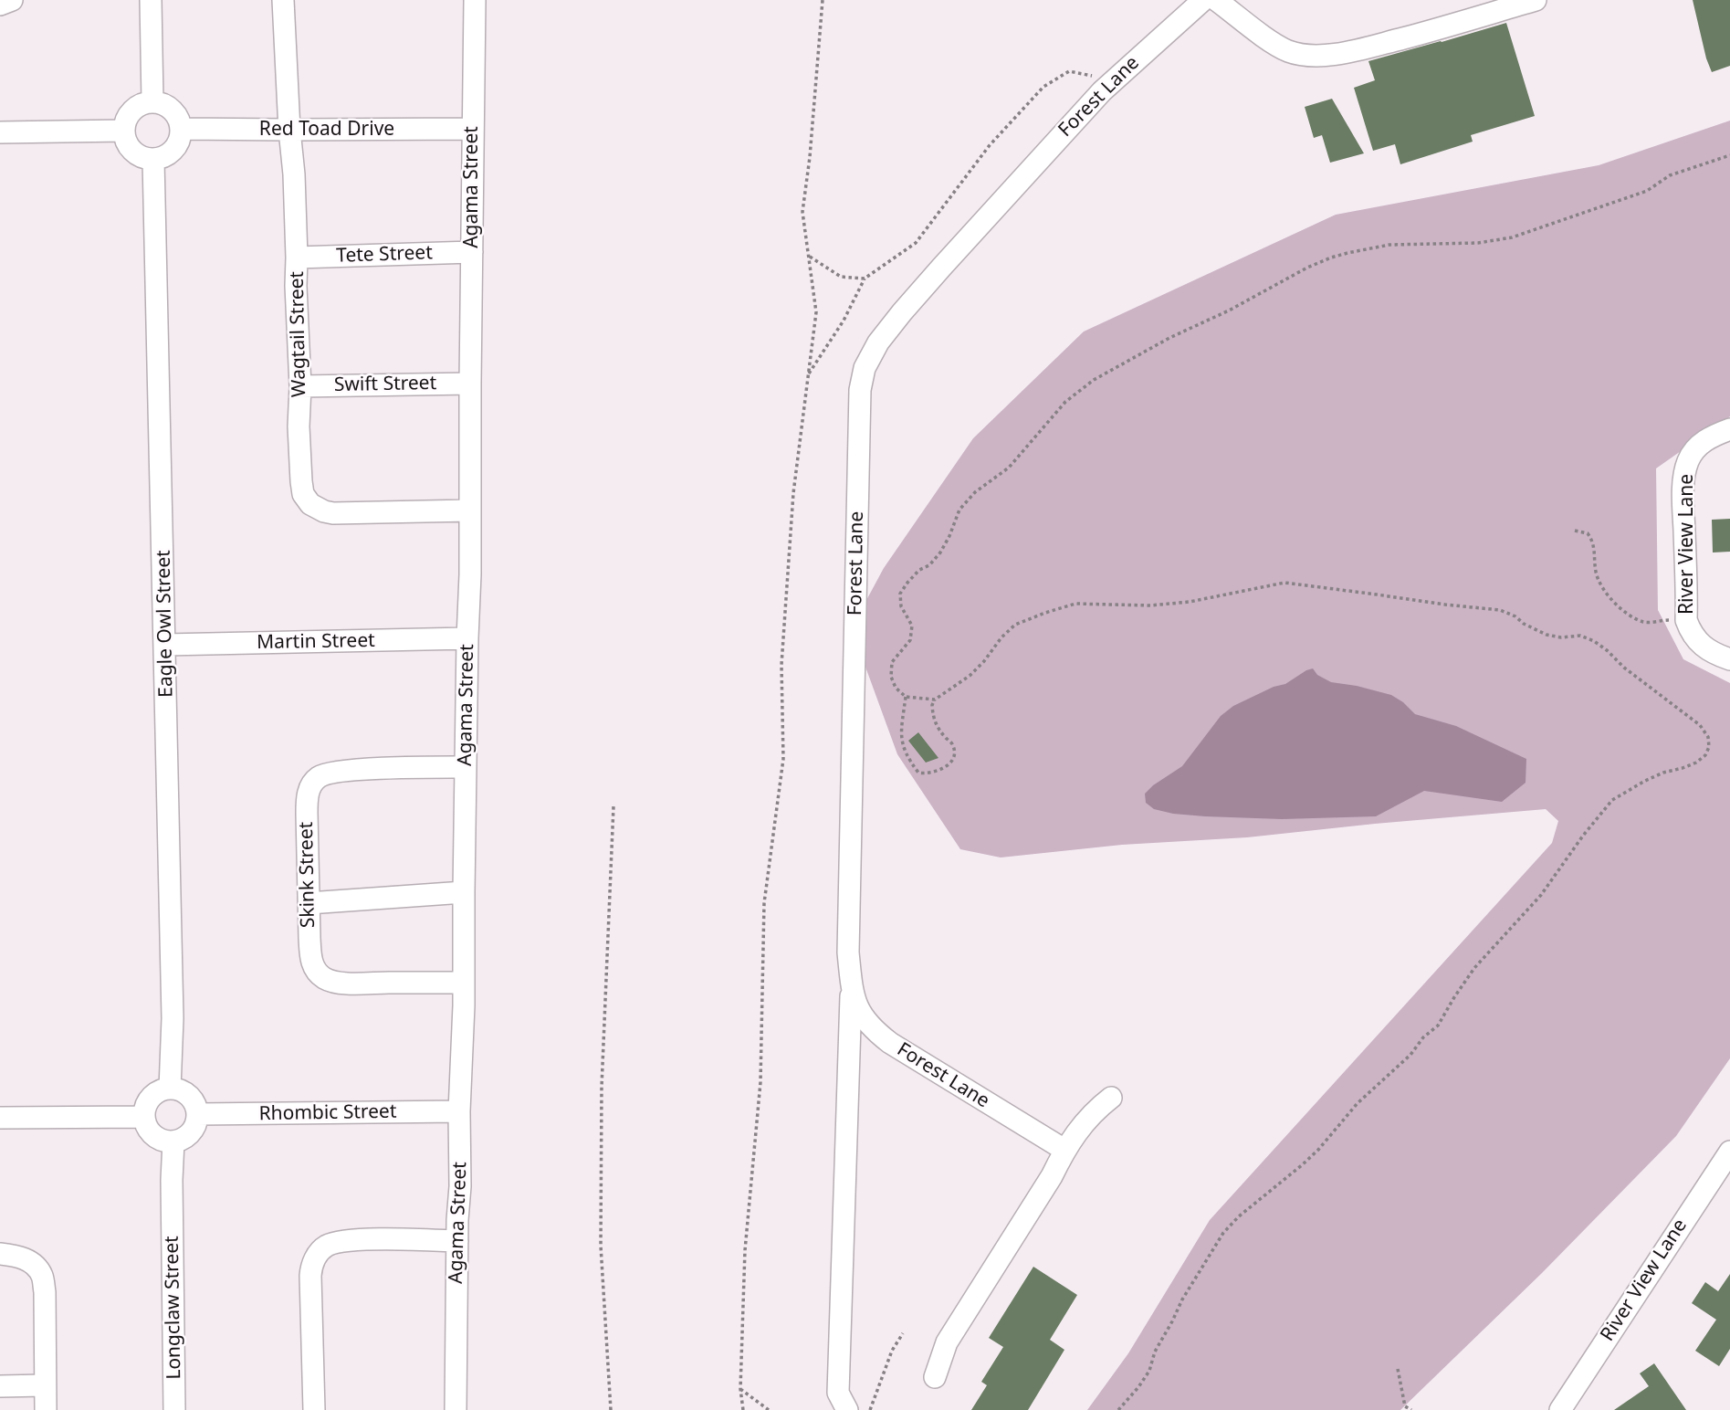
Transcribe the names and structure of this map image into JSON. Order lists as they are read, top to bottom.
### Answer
{
  "streets": {
    "street": [
      "Forest Lane",
      "Red Toad Drive",
      "Agama Street",
      "Tete Street",
      "Wagtail Street",
      "Swift Street",
      "River View Lane",
      "Eagle Owl Street",
      "Martin Street",
      "Skink Street",
      "Rhombic Street",
      "Longclaw Street"
    ]
  },
  "crossings": [
    ["Red Toad Drive", "Agama Street"],
    ["Red Toad Drive", "Wagtail Street"],
    ["Red Toad Drive", "Eagle Owl Street"],
    ["Agama Street", "Tete Street"],
    ["Agama Street", "Wagtail Street"],
    ["Agama Street", "Swift Street"],
    ["Agama Street", "Martin Street"],
    ["Agama Street", "Skink Street"],
    ["Agama Street", "Rhombic Street"],
    ["Tete Street", "Wagtail Street"],
    ["Wagtail Street", "Swift Street"],
    ["Eagle Owl Street", "Martin Street"],
    ["Eagle Owl Street", "Rhombic Street"],
    ["Eagle Owl Street", "Longclaw Street"],
    ["Rhombic Street", "Longclaw Street"]
  ]
}
